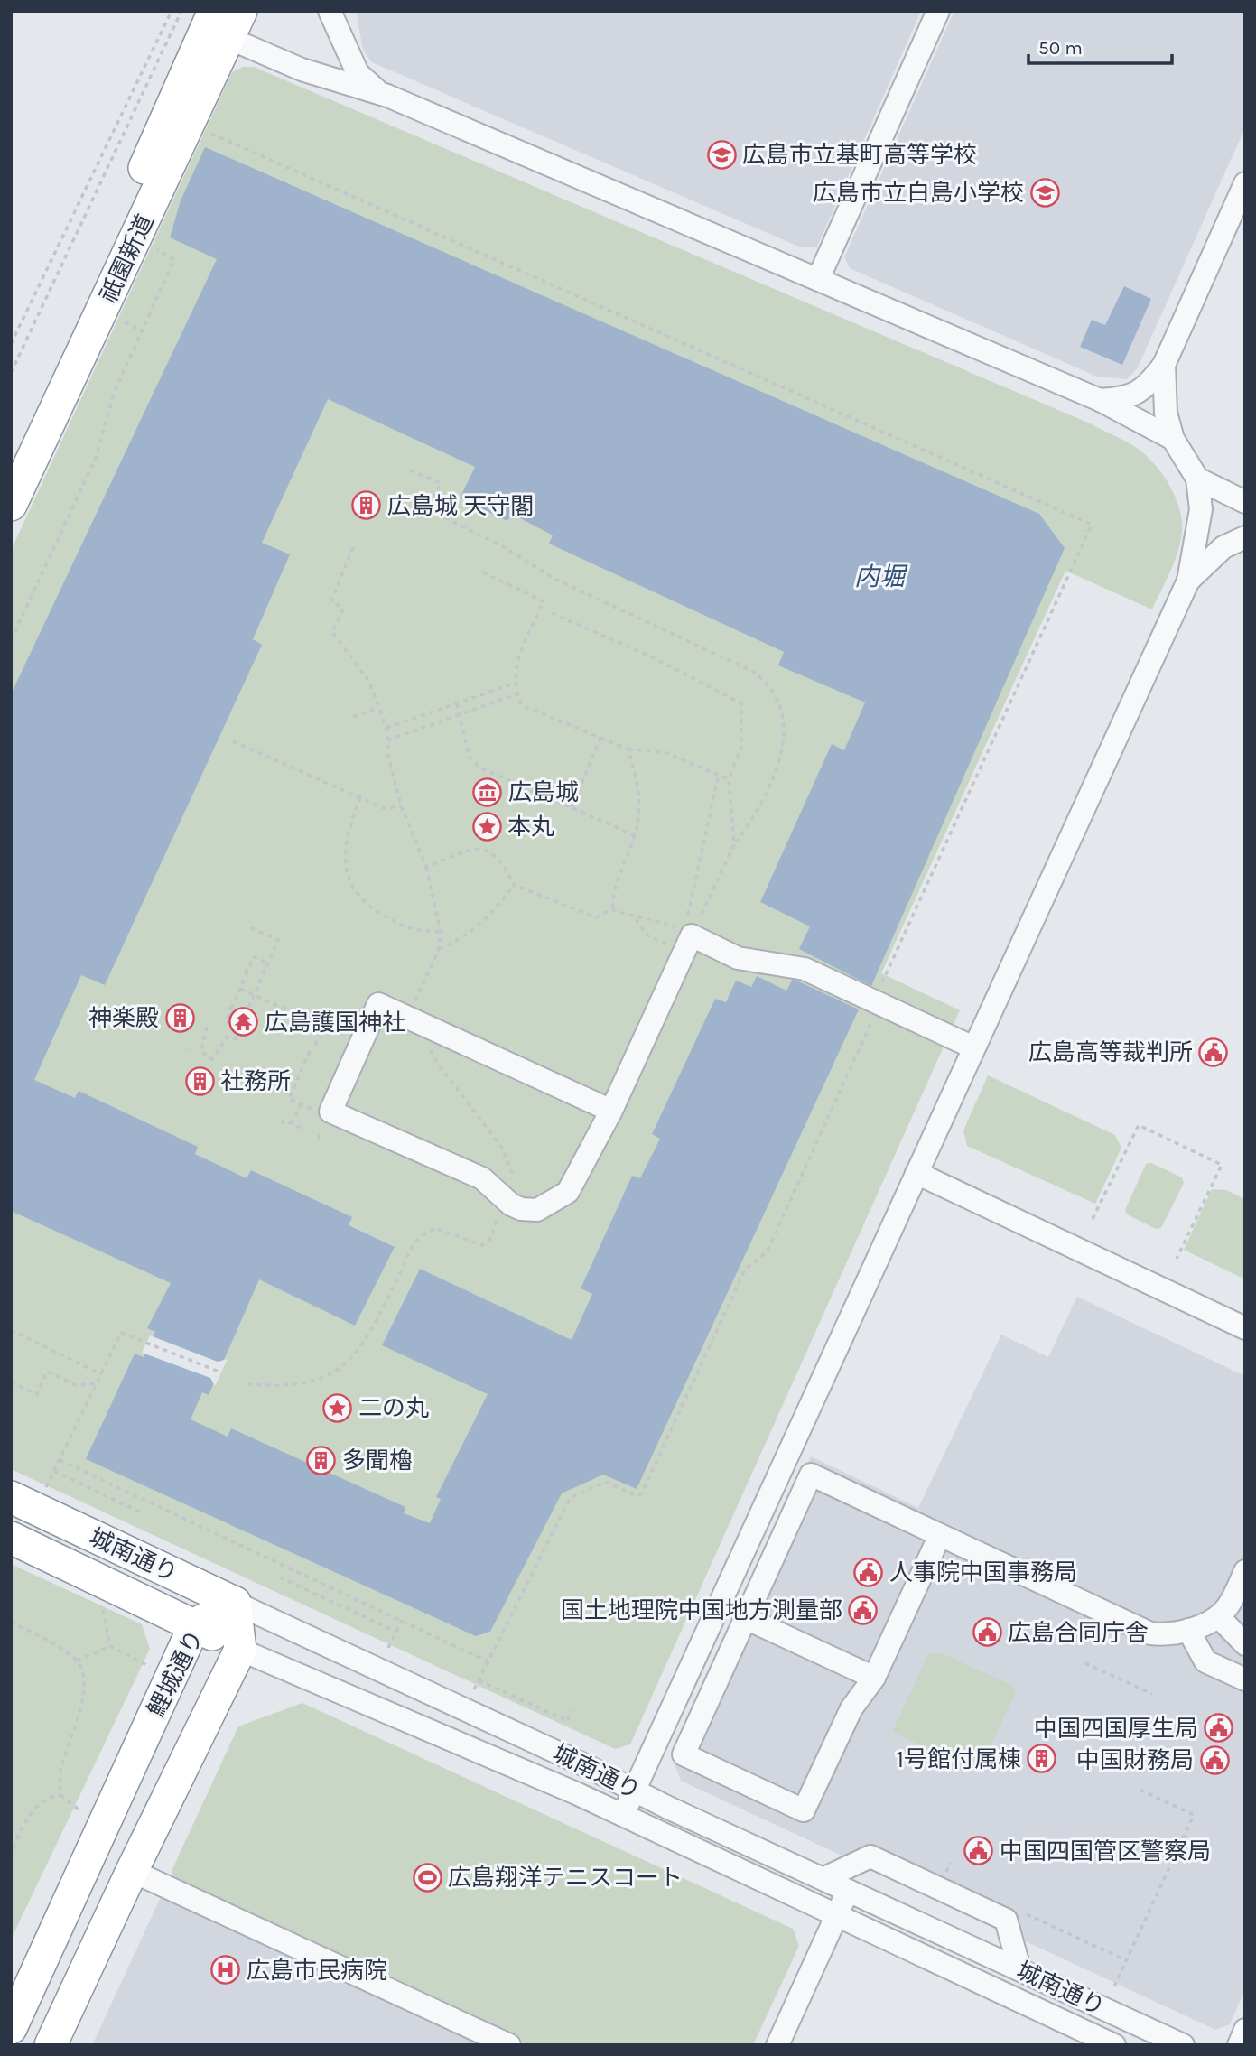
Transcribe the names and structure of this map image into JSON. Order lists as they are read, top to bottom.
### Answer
{
  "streets": {
    "highway": ["祇園新道", "城南通り", "鯉城通り"]
  },
  "crossings": [
    ["城南通り", "鯉城通り"]
  ],
  "water": ["内堀"],
  "places": {
    "school or university": ["広島市立基町高等学校", "広島市立白島小学校"],
    "building": [
      "広島城 天守閣",
      "神楽殿",
      "社務所",
      "多聞櫓",
      "1号館付属棟"
    ],
    "museum": ["広島城"],
    "place": ["本丸", "二の丸"],
    "temple": ["広島護国神社"],
    "public building": [
      "広島高等裁判所",
      "人事院中国事務局",
      "国土地理院中国地方測量部",
      "広島合同庁舎",
      "中国四国厚生局",
      "中国財務局",
      "中国四国管区警察局"
    ],
    "sports": ["広島翔洋テニスコート"],
    "hospital": ["広島市民病院"]
  },
  "scale_bar": "50 m"
}
